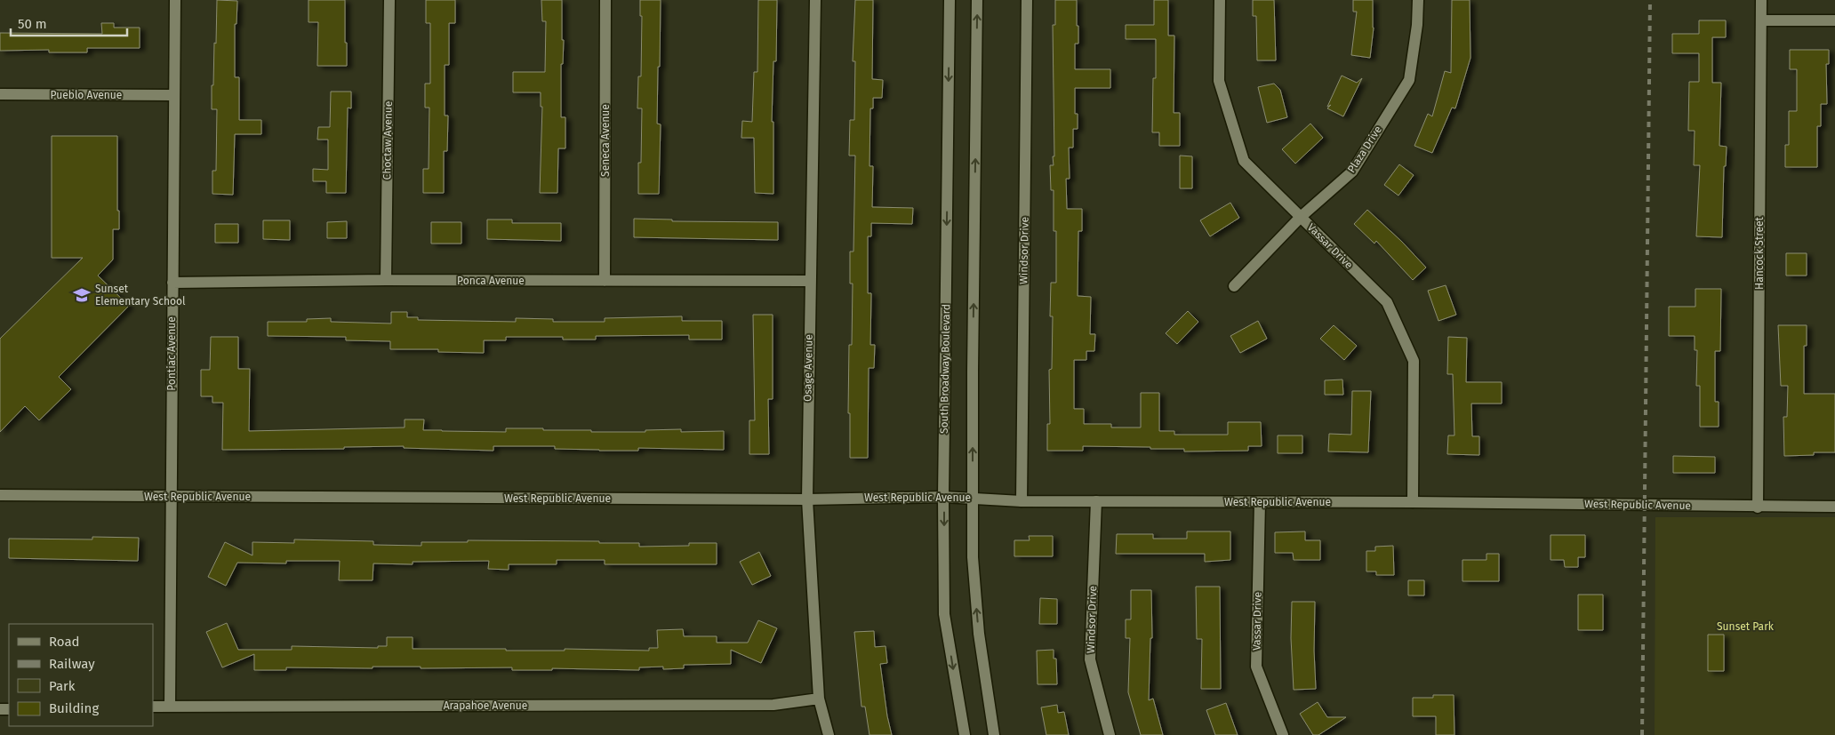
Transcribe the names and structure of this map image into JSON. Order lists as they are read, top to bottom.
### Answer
{
  "streets": {
    "street": [
      "Pueblo Avenue",
      "Choctaw Avenue",
      "Seneca Avenue",
      "Plaza Drive",
      "Vassar Drive",
      "Windsor Drive",
      "Hancock Street",
      "Ponca Avenue",
      "Pontiac Avenue",
      "Osage Avenue",
      "South Broadway Boulevard",
      "West Republic Avenue",
      "Arapahoe Avenue"
    ]
  },
  "crossings": [
    ["Pueblo Avenue", "Pontiac Avenue"],
    ["Choctaw Avenue", "Ponca Avenue"],
    ["Seneca Avenue", "Ponca Avenue"],
    ["Plaza Drive", "Vassar Drive"],
    ["Vassar Drive", "West Republic Avenue"],
    ["Windsor Drive", "West Republic Avenue"],
    ["Hancock Street", "West Republic Avenue"],
    ["Ponca Avenue", "Pontiac Avenue"],
    ["Ponca Avenue", "Osage Avenue"],
    ["Pontiac Avenue", "West Republic Avenue"],
    ["Pontiac Avenue", "Arapahoe Avenue"],
    ["Osage Avenue", "West Republic Avenue"],
    ["Osage Avenue", "Arapahoe Avenue"],
    ["South Broadway Boulevard", "West Republic Avenue"]
  ],
  "parks": ["Sunset Park"],
  "places": {
    "school or university": ["Sunset Elementary School"]
  },
  "legend": [
    "Road",
    "Railway",
    "Park",
    "Building"
  ],
  "scale_bar": "50 m"
}
